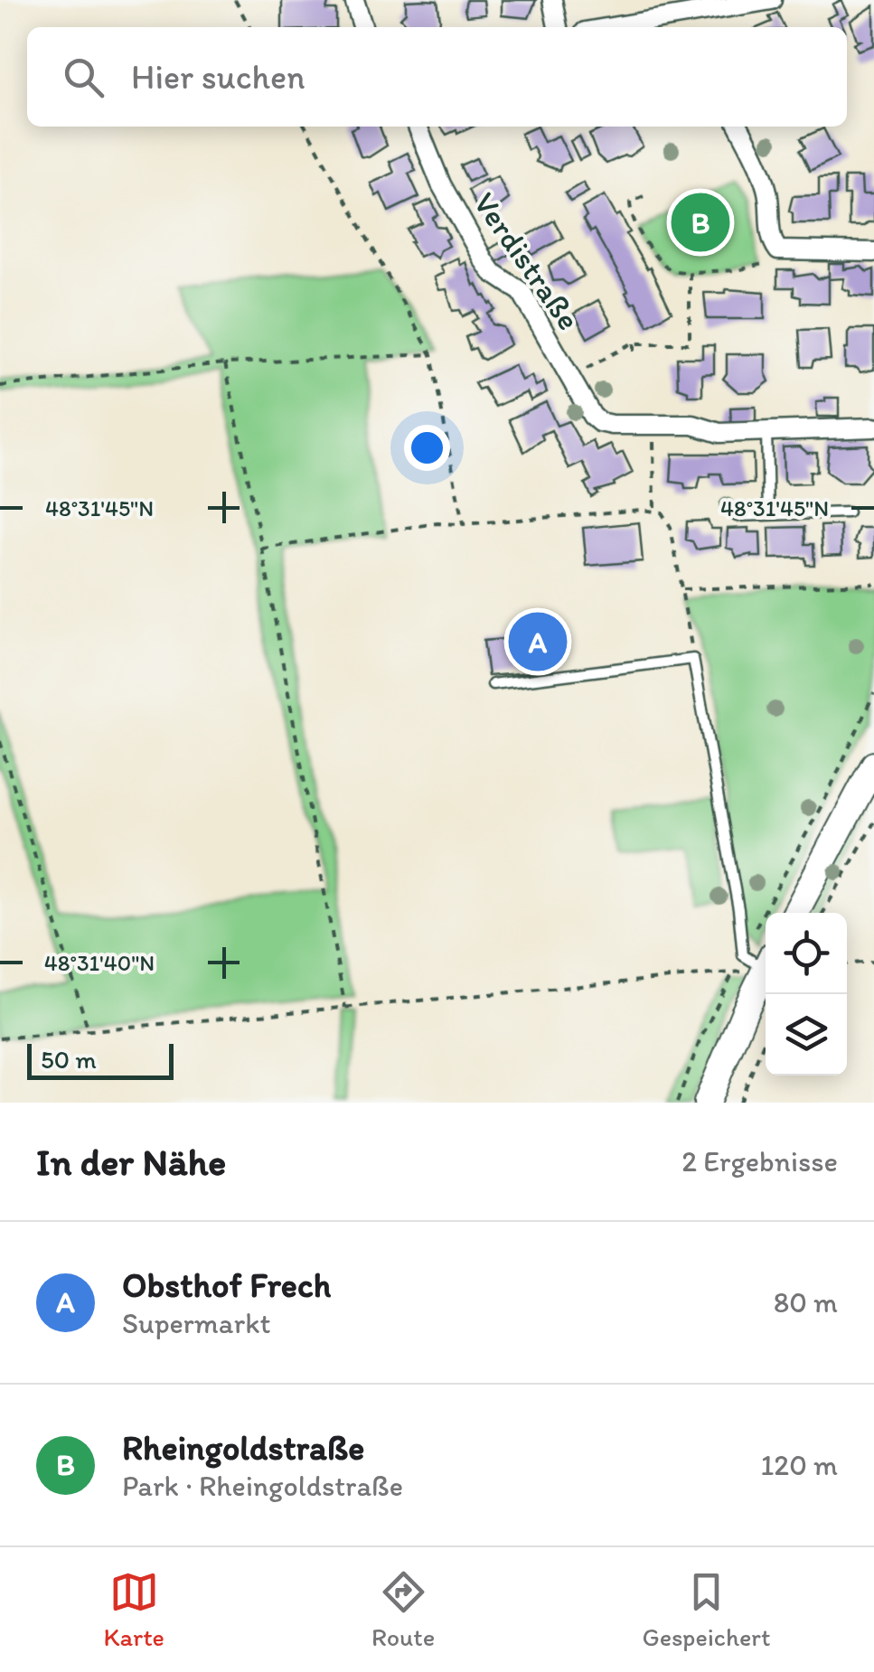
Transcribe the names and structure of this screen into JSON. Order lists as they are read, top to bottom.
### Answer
{
  "streets": {
    "street": ["Verdistraße"]
  },
  "scale_bar": "50 m",
  "page": {
    "search": "Hier suchen",
    "pins": ["B", "A"],
    "scale": "50 m",
    "heading": ["In der Nähe", "2 Ergebnisse"],
    "list": [
      {
        "mark": "A",
        "name": "Obsthof Frech",
        "note": "Supermarkt",
        "value": "80 m"
      },
      {
        "mark": "B",
        "name": "Rheingoldstraße",
        "note": "Park · Rheingoldstraße",
        "value": "120 m"
      }
    ],
    "nav": ["Karte", "Route", "Gespeichert"]
  },
  "coordinates": ["48°31'45\"N", "48°31'40\"N"]
}
